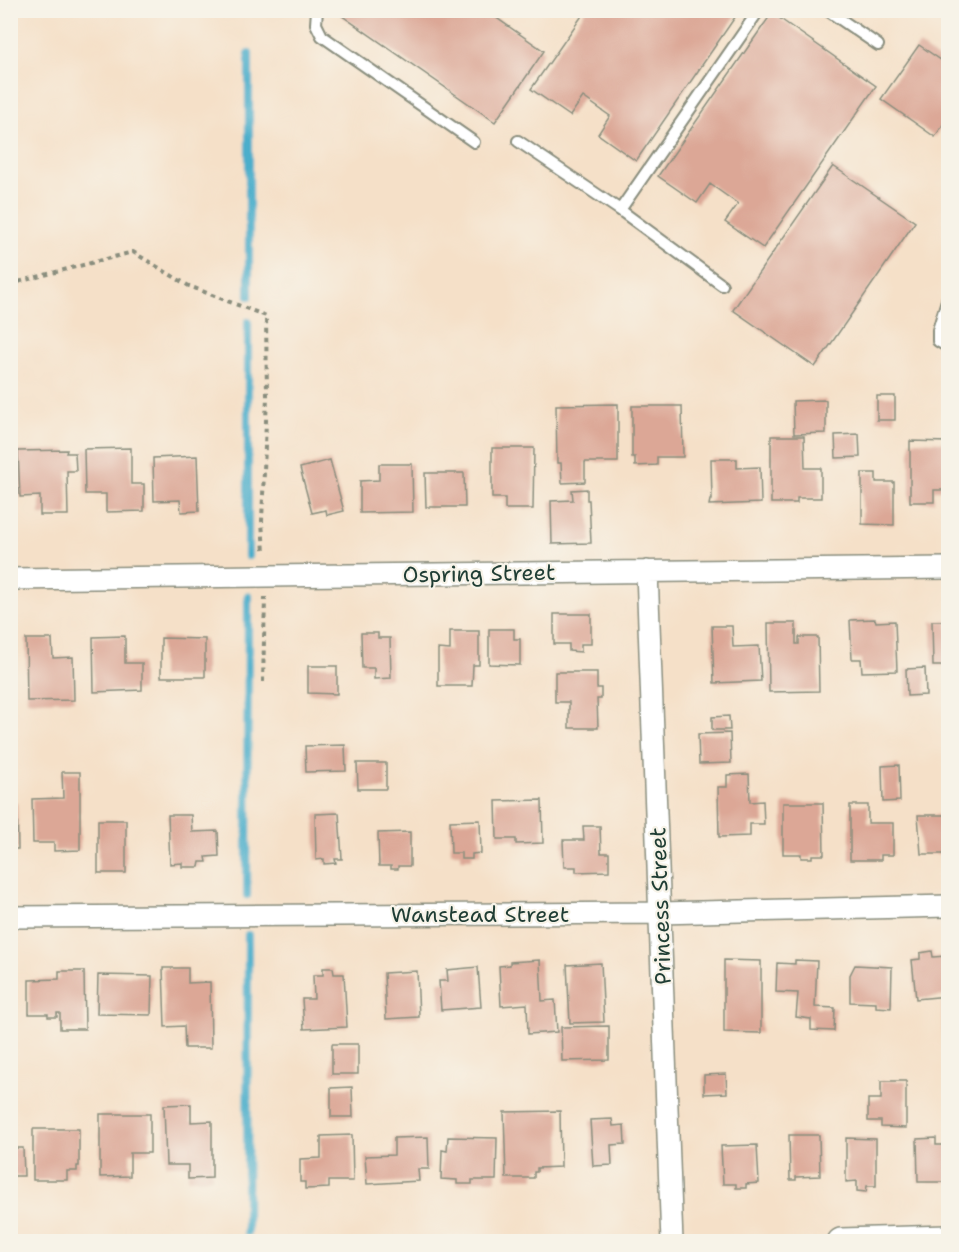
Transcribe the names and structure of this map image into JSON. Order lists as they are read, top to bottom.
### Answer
{
  "streets": {
    "street": ["Ospring Street", "Princess Street", "Wanstead Street"]
  },
  "crossings": [
    ["Ospring Street", "Princess Street"],
    ["Princess Street", "Wanstead Street"]
  ]
}
